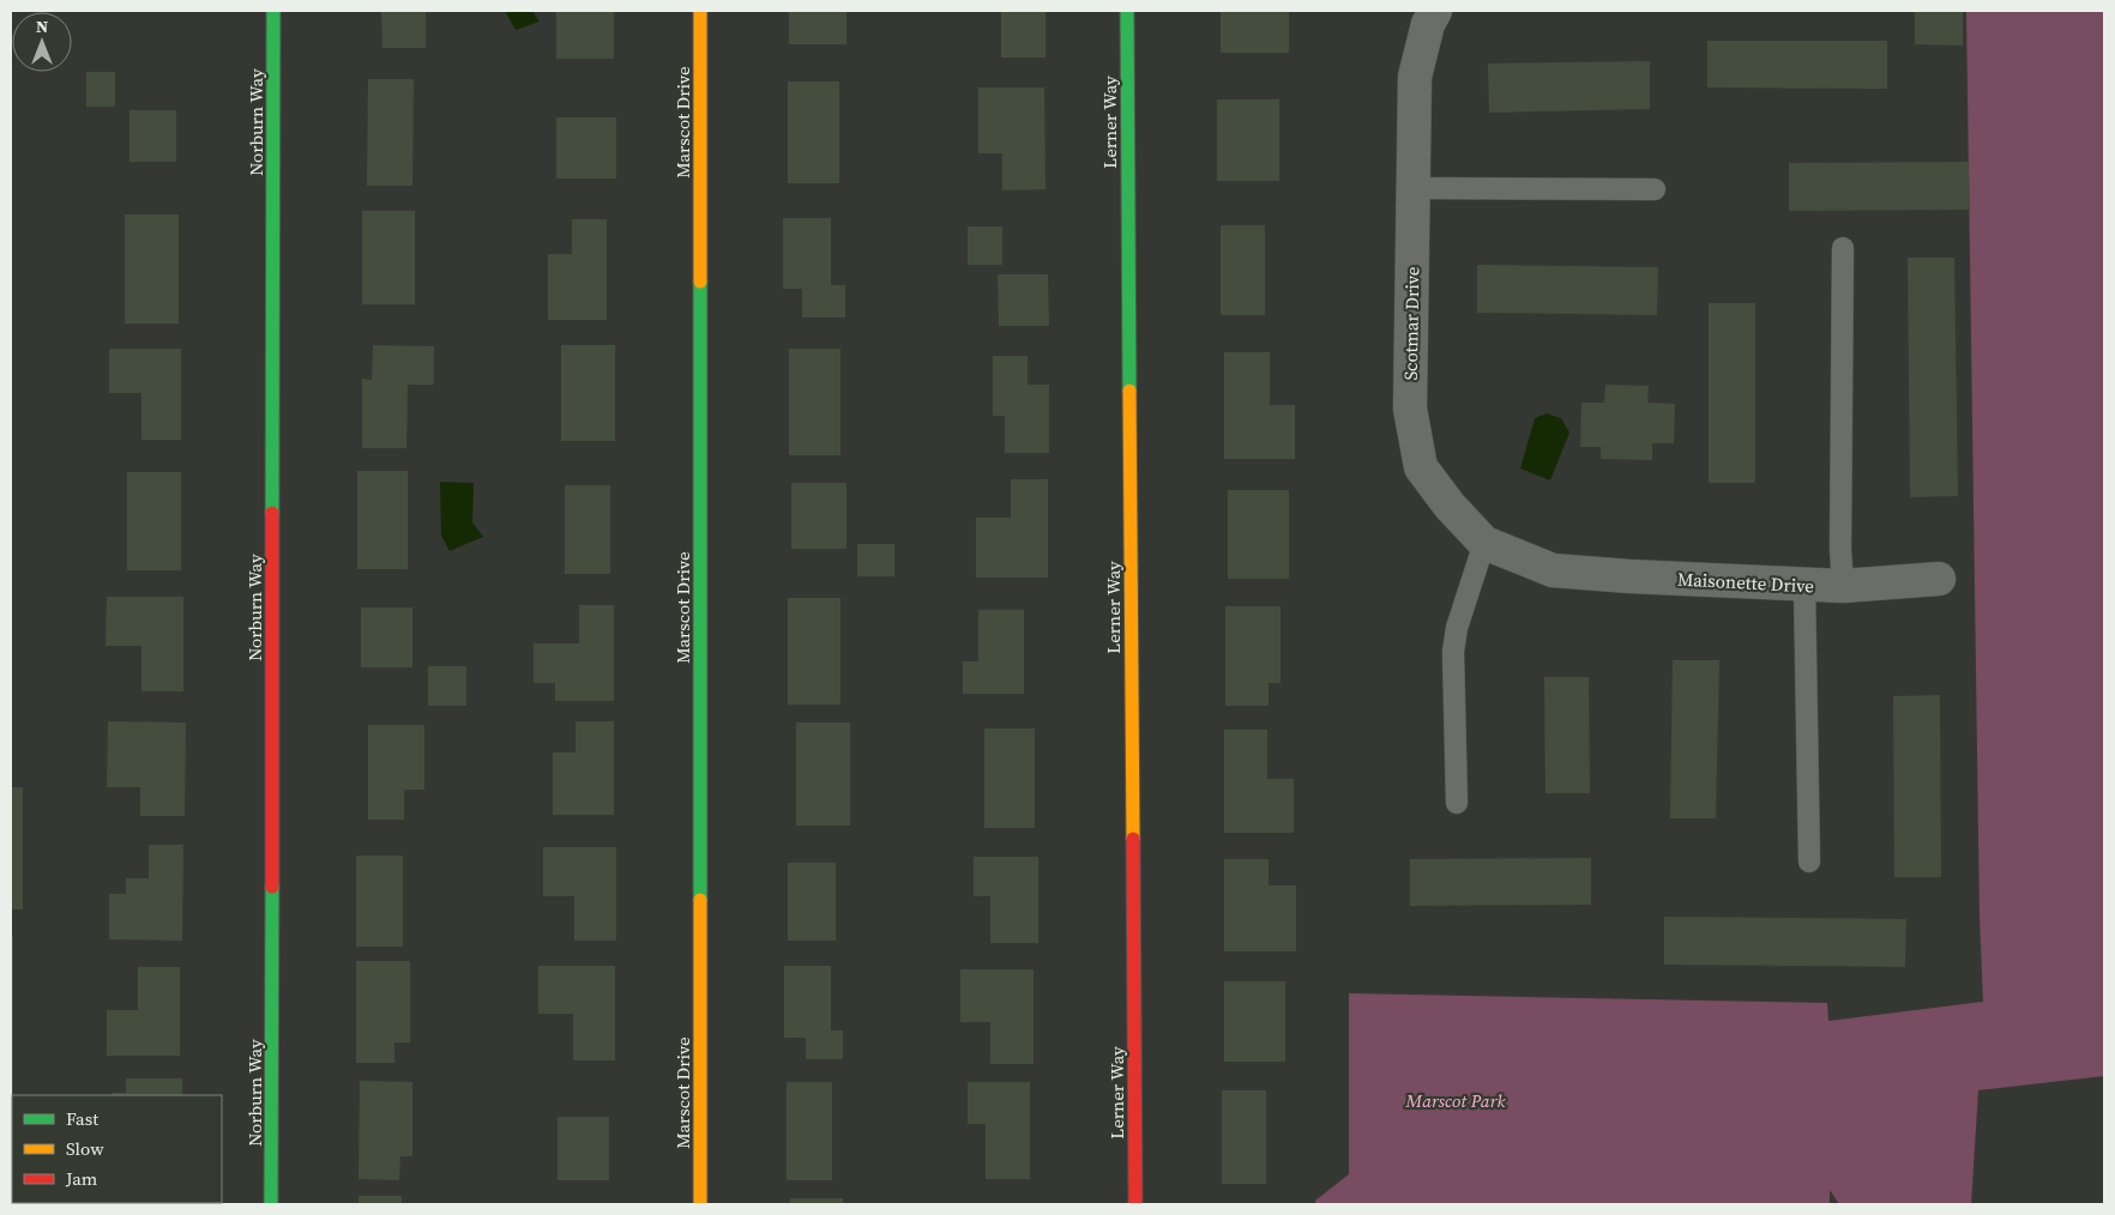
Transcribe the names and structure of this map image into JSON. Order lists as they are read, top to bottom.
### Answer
{
  "streets": {
    "street": [
      "Norburn Way",
      "Marscot Drive",
      "Lerner Way",
      "Scotmar Drive",
      "Maisonette Drive"
    ]
  },
  "crossings": [
    ["Scotmar Drive", "Maisonette Drive"]
  ],
  "parks": ["Marscot Park"],
  "legend": ["Fast", "Slow", "Jam"],
  "north": "top"
}
